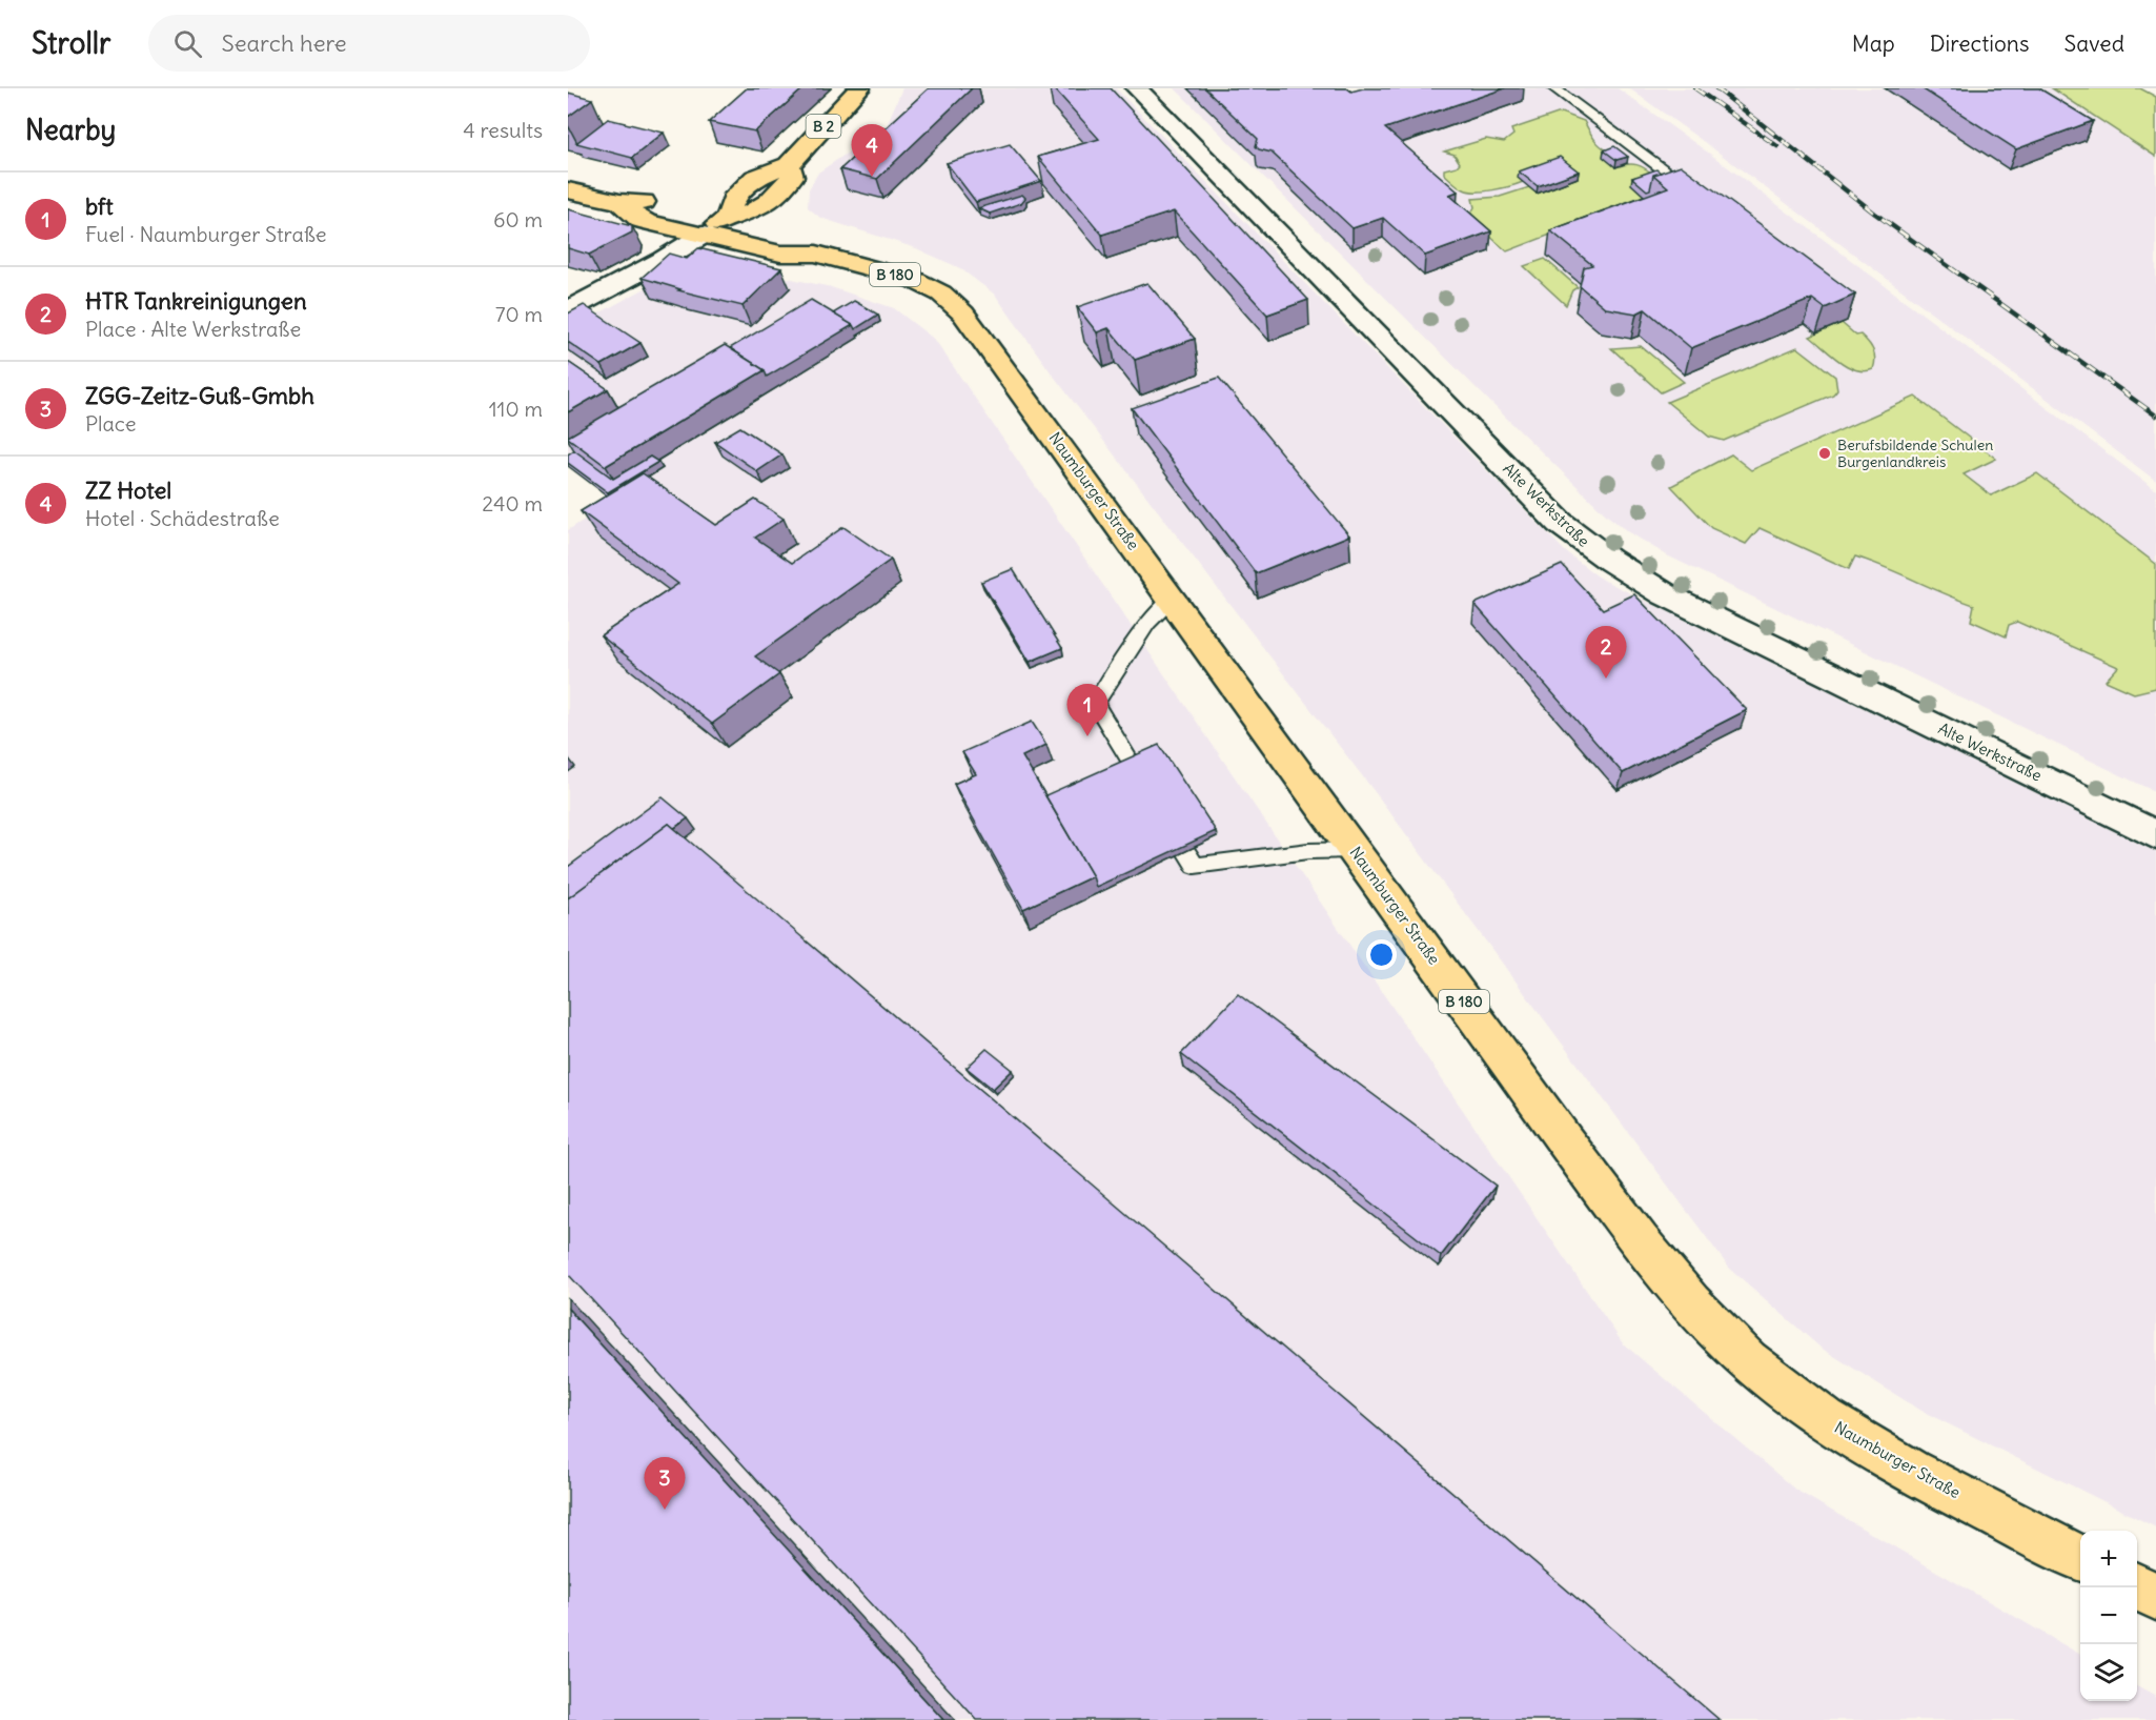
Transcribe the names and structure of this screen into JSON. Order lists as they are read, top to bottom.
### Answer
{
  "streets": {
    "main road": ["B 2", "B 180", "Naumburger Straße"],
    "street": ["Alte Werkstraße"]
  },
  "crossings": [
    ["B 2", "Naumburger Straße"]
  ],
  "places": ["Berufsbildende Schulen Burgenlandkreis"],
  "page": {
    "header": "Strollr",
    "search": "Search here",
    "nav": ["Map", "Directions", "Saved"],
    "heading": ["Nearby", "4 results"],
    "pins": [
      "4",
      "2",
      "1",
      "3"
    ],
    "list": [
      {
        "mark": "1",
        "name": "bft",
        "note": "Fuel · Naumburger Straße",
        "value": "60 m"
      },
      {
        "mark": "2",
        "name": "HTR Tankreinigungen",
        "note": "Place · Alte Werkstraße",
        "value": "70 m"
      },
      {
        "mark": "3",
        "name": "ZGG-Zeitz-Guß-Gmbh",
        "note": "Place",
        "value": "110 m"
      },
      {
        "mark": "4",
        "name": "ZZ Hotel",
        "note": "Hotel · Schädestraße",
        "value": "240 m"
      }
    ],
    "map_buttons": ["+", "−"]
  }
}
